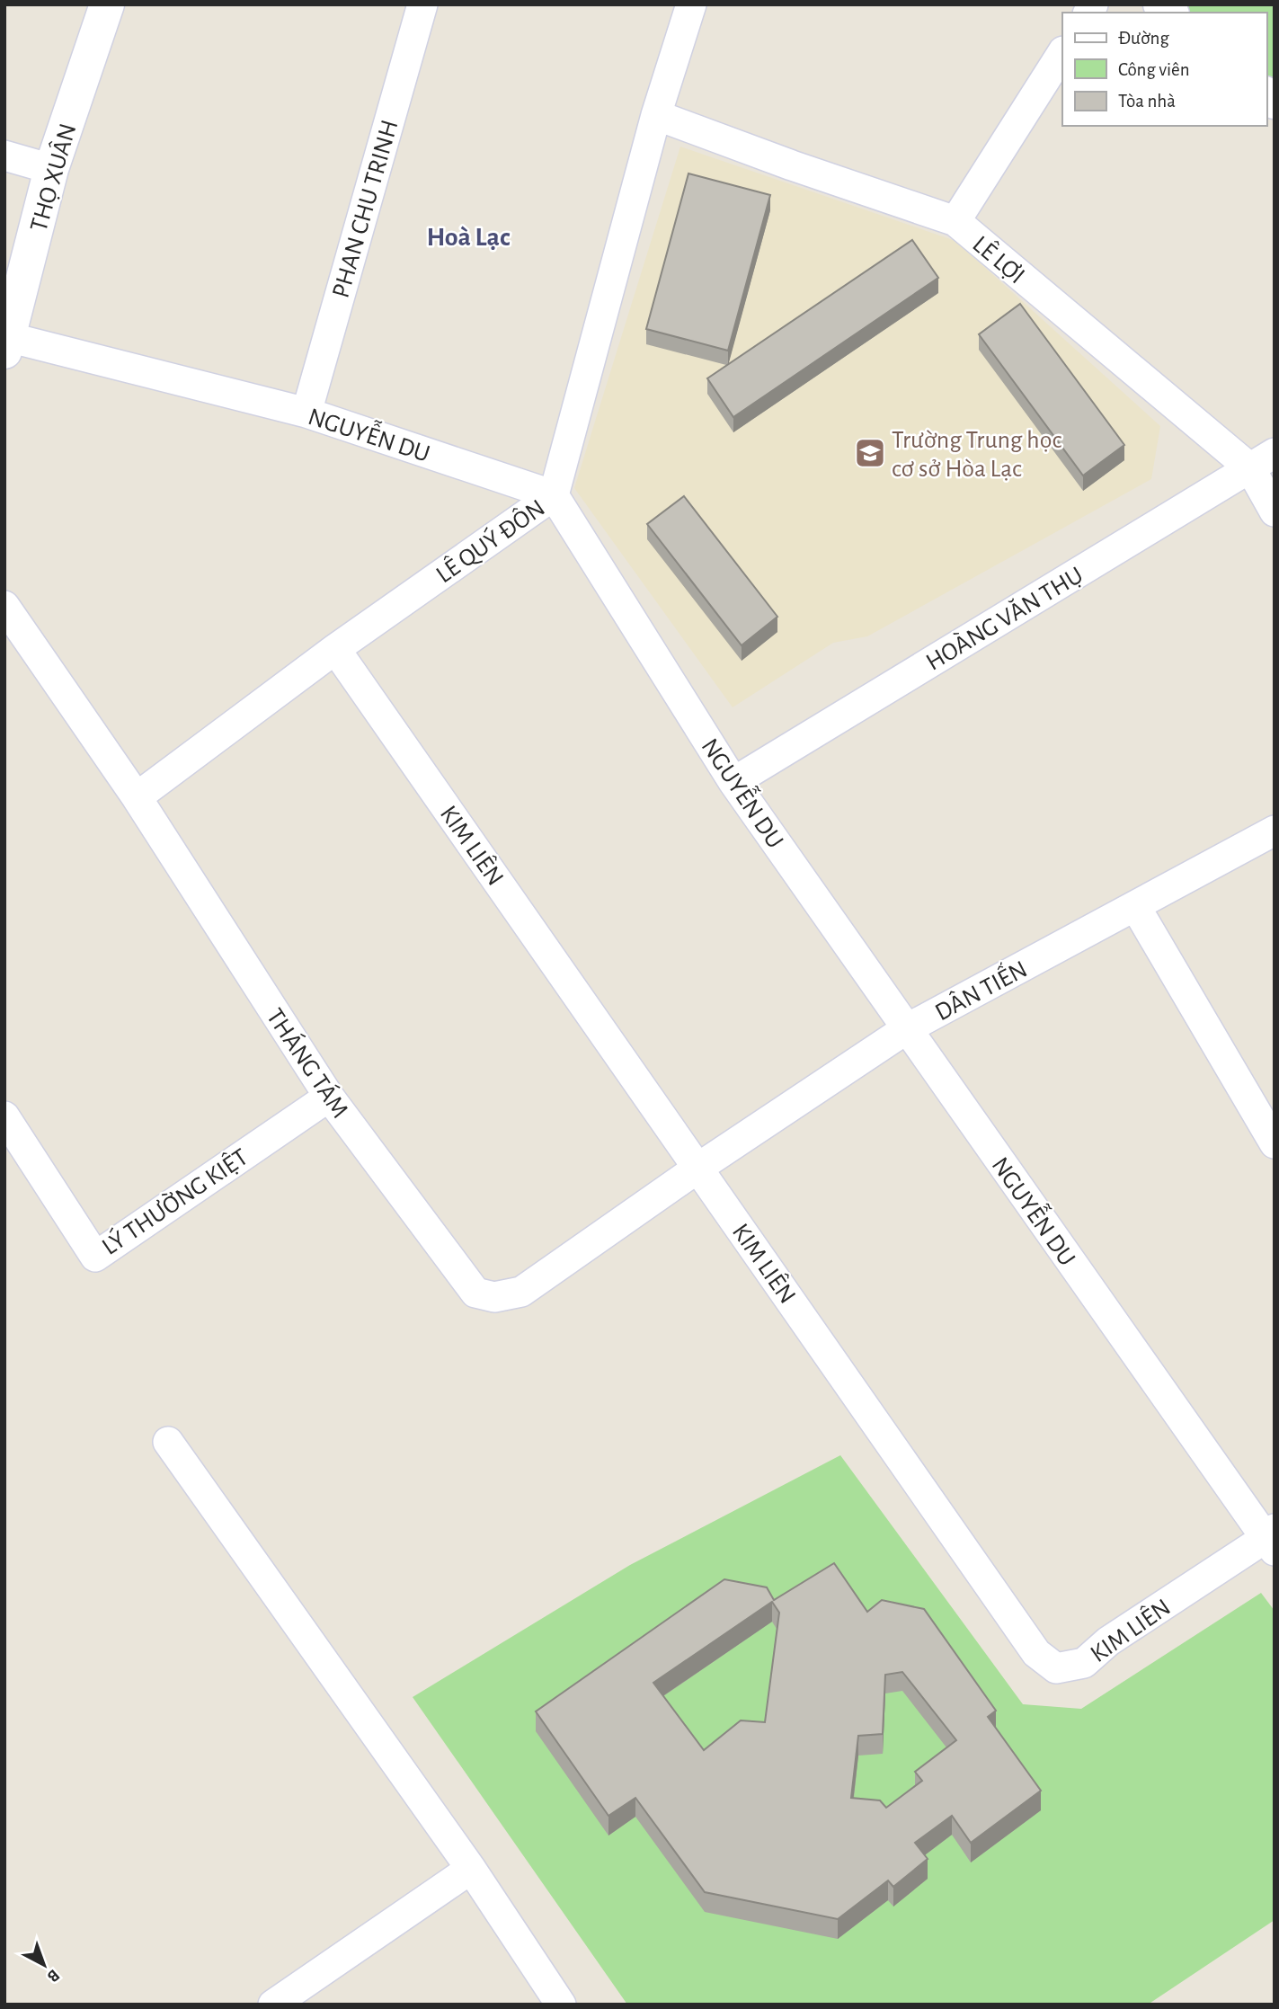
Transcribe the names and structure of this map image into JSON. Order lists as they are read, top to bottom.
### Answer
{
  "streets": {
    "street": [
      "THỌ XUÂN",
      "PHAN CHU TRINH",
      "LÊ LỢI",
      "NGUYỄN DU",
      "LÊ QUÝ ĐÔN",
      "HOÀNG VĂN THỤ",
      "KIM LIÊN",
      "DÂN TIẾN",
      "THÁNG TÁM",
      "LÝ THƯỜNG KIỆT"
    ]
  },
  "crossings": [
    ["THỌ XUÂN", "NGUYỄN DU"],
    ["PHAN CHU TRINH", "NGUYỄN DU"],
    ["LÊ LỢI", "LÊ QUÝ ĐÔN"],
    ["LÊ LỢI", "HOÀNG VĂN THỤ"],
    ["NGUYỄN DU", "LÊ QUÝ ĐÔN"],
    ["NGUYỄN DU", "HOÀNG VĂN THỤ"],
    ["NGUYỄN DU", "KIM LIÊN"],
    ["NGUYỄN DU", "DÂN TIẾN"],
    ["LÊ QUÝ ĐÔN", "KIM LIÊN"],
    ["LÊ QUÝ ĐÔN", "THÁNG TÁM"],
    ["KIM LIÊN", "DÂN TIẾN"],
    ["KIM LIÊN", "THÁNG TÁM"],
    ["DÂN TIẾN", "THÁNG TÁM"],
    ["THÁNG TÁM", "LÝ THƯỜNG KIỆT"]
  ],
  "districts": ["Hoà Lạc"],
  "places": {
    "school or university": ["Trường Trung học cơ sở Hòa Lạc"]
  },
  "legend": ["Đường", "Công viên", "Tòa nhà"],
  "north": "bottom right"
}
